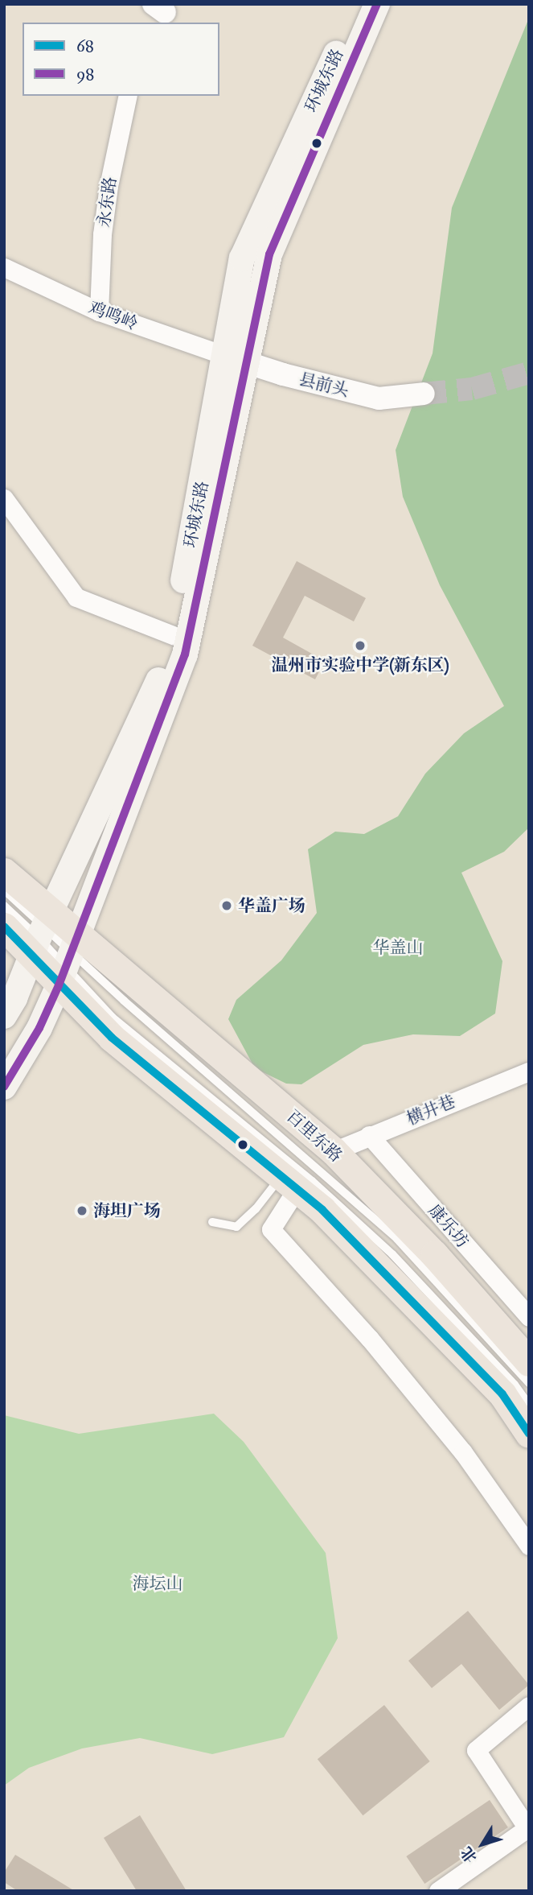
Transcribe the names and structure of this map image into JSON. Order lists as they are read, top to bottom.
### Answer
{
  "streets": {
    "main road": ["环城东路", "百里东路"],
    "street": [
      "永东路",
      "鸡鸣岭",
      "县前头",
      "横井巷",
      "康乐坊"
    ]
  },
  "crossings": [
    ["环城东路", "鸡鸣岭"],
    ["环城东路", "县前头"],
    ["环城东路", "百里东路"],
    ["永东路", "鸡鸣岭"],
    ["鸡鸣岭", "县前头"],
    ["横井巷", "百里东路"],
    ["横井巷", "康乐坊"]
  ],
  "parks": ["华盖山", "海坛山"],
  "places": ["温州市实验中学(新东区)", "华盖广场", "海坦广场"],
  "lines": ["transit line 98", "transit line 68"],
  "legend": ["68", "98"],
  "north": "bottom left"
}
